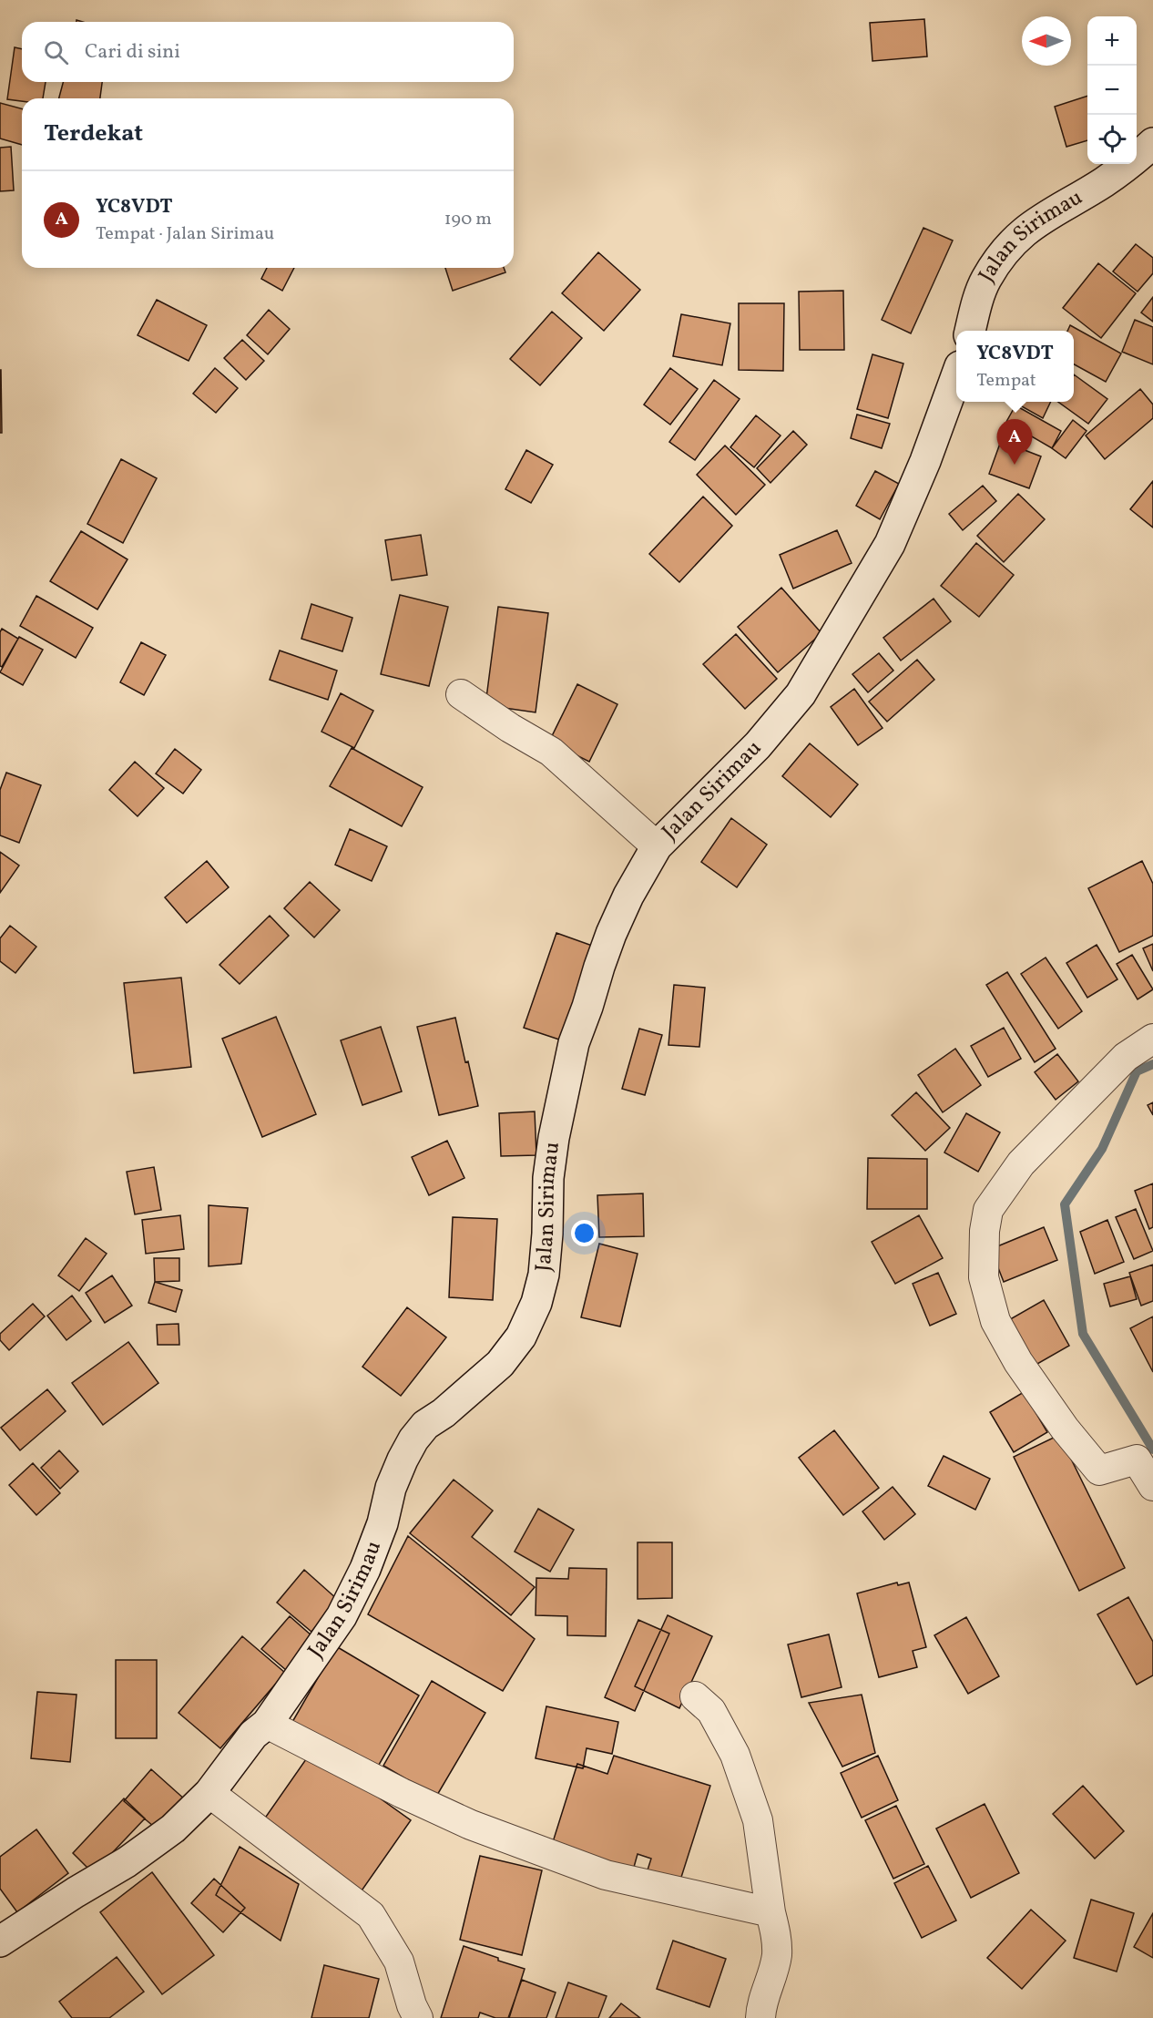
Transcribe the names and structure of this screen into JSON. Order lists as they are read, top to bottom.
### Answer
{
  "streets": {
    "main road": ["Jalan Sirimau"]
  },
  "north": "left",
  "page": {
    "map_buttons": ["+", "−"],
    "search": "Cari di sini",
    "heading": "Terdekat",
    "list": [
      {
        "mark": "A",
        "name": "YC8VDT",
        "note": "Tempat · Jalan Sirimau",
        "value": "190 m"
      }
    ],
    "popup": ["YC8VDT", "Tempat"],
    "pins": "A"
  }
}
